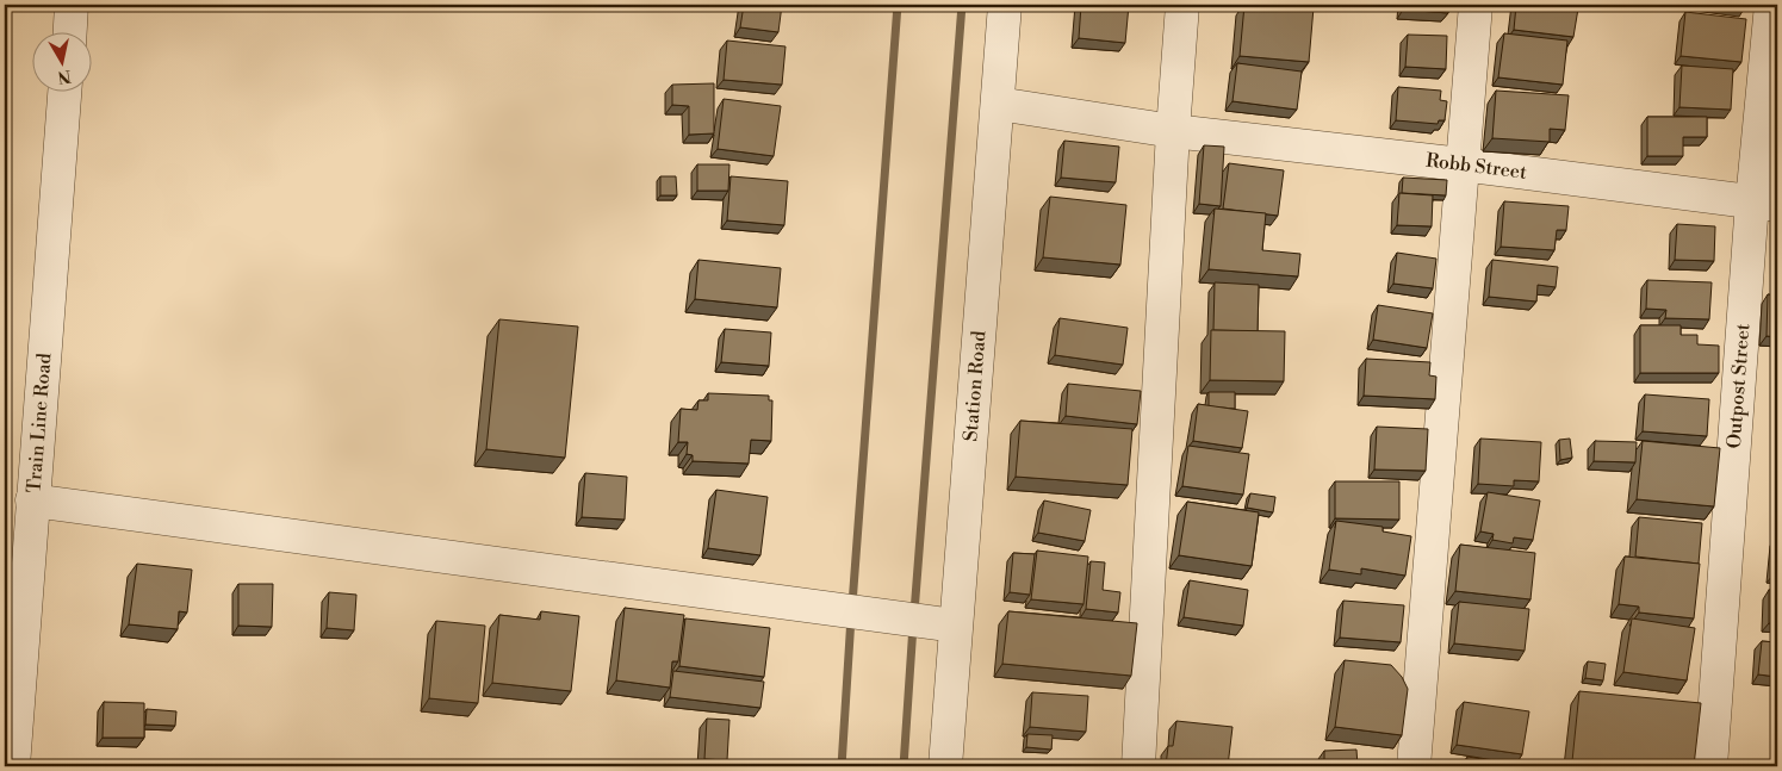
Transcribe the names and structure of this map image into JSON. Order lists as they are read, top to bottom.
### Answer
{
  "streets": {
    "street": [
      "Robb Street",
      "Station Road",
      "Outpost Street",
      "Train Line Road"
    ]
  },
  "crossings": [
    ["Robb Street", "Station Road"],
    ["Robb Street", "Outpost Street"]
  ],
  "north": "bottom"
}
